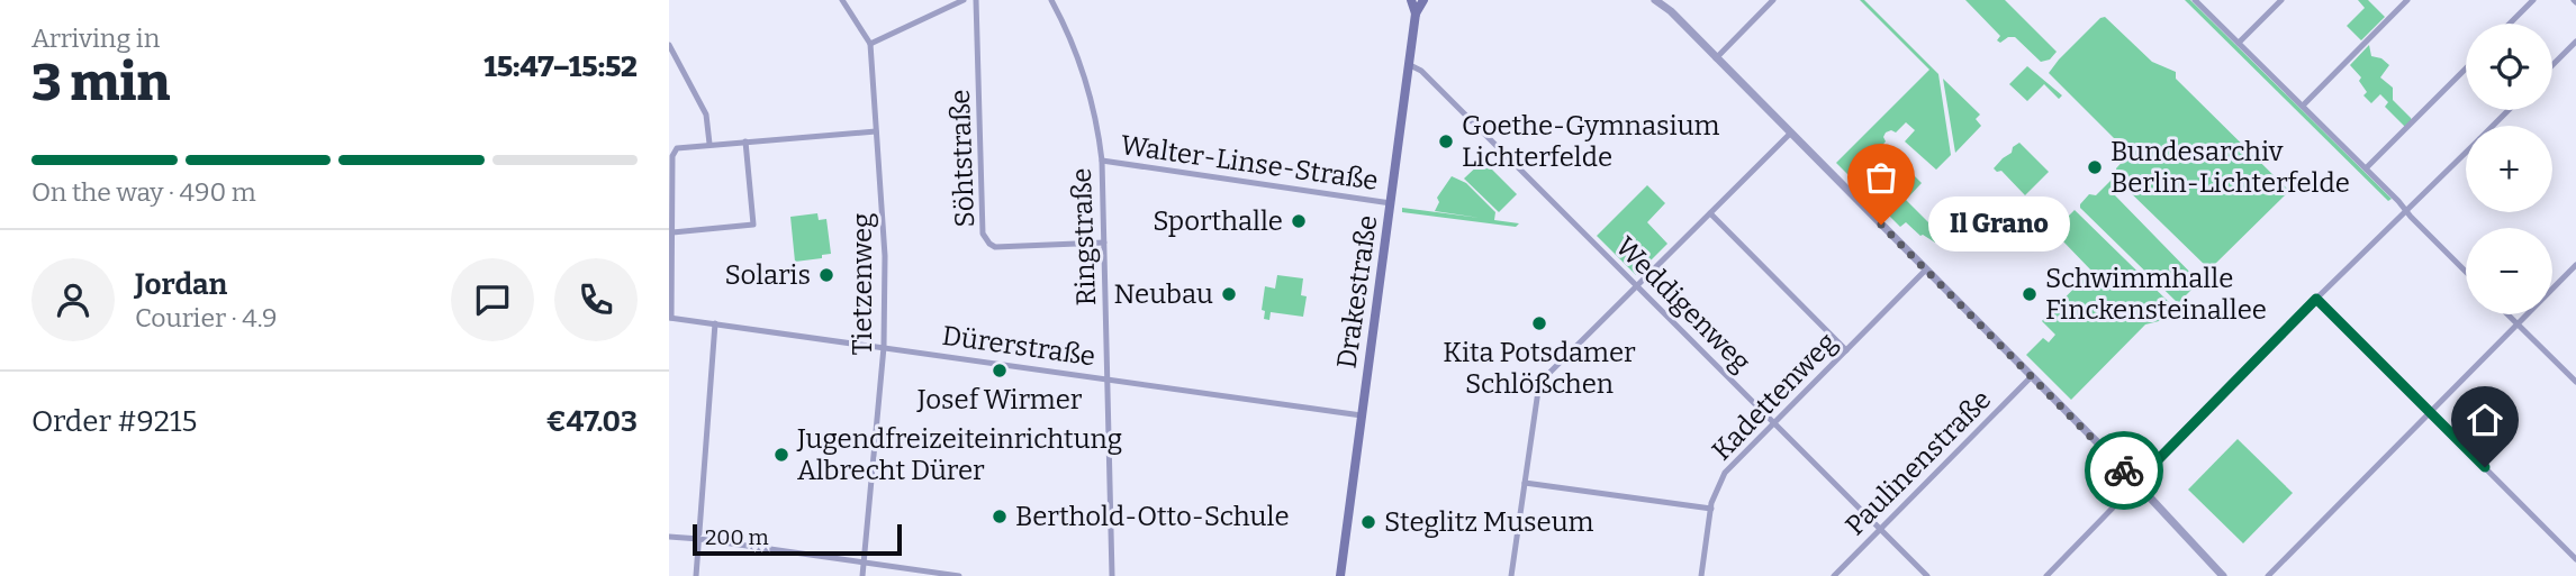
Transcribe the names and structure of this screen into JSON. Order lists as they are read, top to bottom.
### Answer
{
  "streets": {
    "main road": ["Drakestraße"],
    "street": [
      "Söhtstraße",
      "Walter-Linse-Straße",
      "Ringstraße",
      "Tietzenweg",
      "Weddigenweg",
      "Dürerstraße",
      "Kadettenweg",
      "Paulinenstraße"
    ]
  },
  "crossings": [
    ["Söhtstraße", "Ringstraße"],
    ["Walter-Linse-Straße", "Ringstraße"],
    ["Walter-Linse-Straße", "Drakestraße"],
    ["Ringstraße", "Dürerstraße"],
    ["Tietzenweg", "Dürerstraße"],
    ["Drakestraße", "Weddigenweg"],
    ["Drakestraße", "Dürerstraße"],
    ["Weddigenweg", "Kadettenweg"],
    ["Weddigenweg", "Paulinenstraße"]
  ],
  "places": [
    "Goethe-Gymnasium Lichterfelde",
    "Bundesarchiv Berlin-Lichterfelde",
    "Sporthalle",
    "Il Grano",
    "Solaris",
    "Neubau",
    "Schwimmhalle Finckensteinallee",
    "Kita Potsdamer Schlößchen",
    "Josef Wirmer",
    "Jugendfreizeiteinrichtung Albrecht Dürer",
    "Berthold-Otto-Schule",
    "Steglitz Museum"
  ],
  "scale_bar": "200 m",
  "page": {
    "heading": ["3 min", "Arriving in", "15:47–15:52"],
    "panel": [
      "Jordan",
      "Courier · 4.9",
      "Order #9215",
      "€47.03"
    ],
    "map_buttons": ["+", "−"],
    "bar": "On the way · 490 m",
    "bubble": "Il Grano",
    "scale": "200 m"
  }
}
